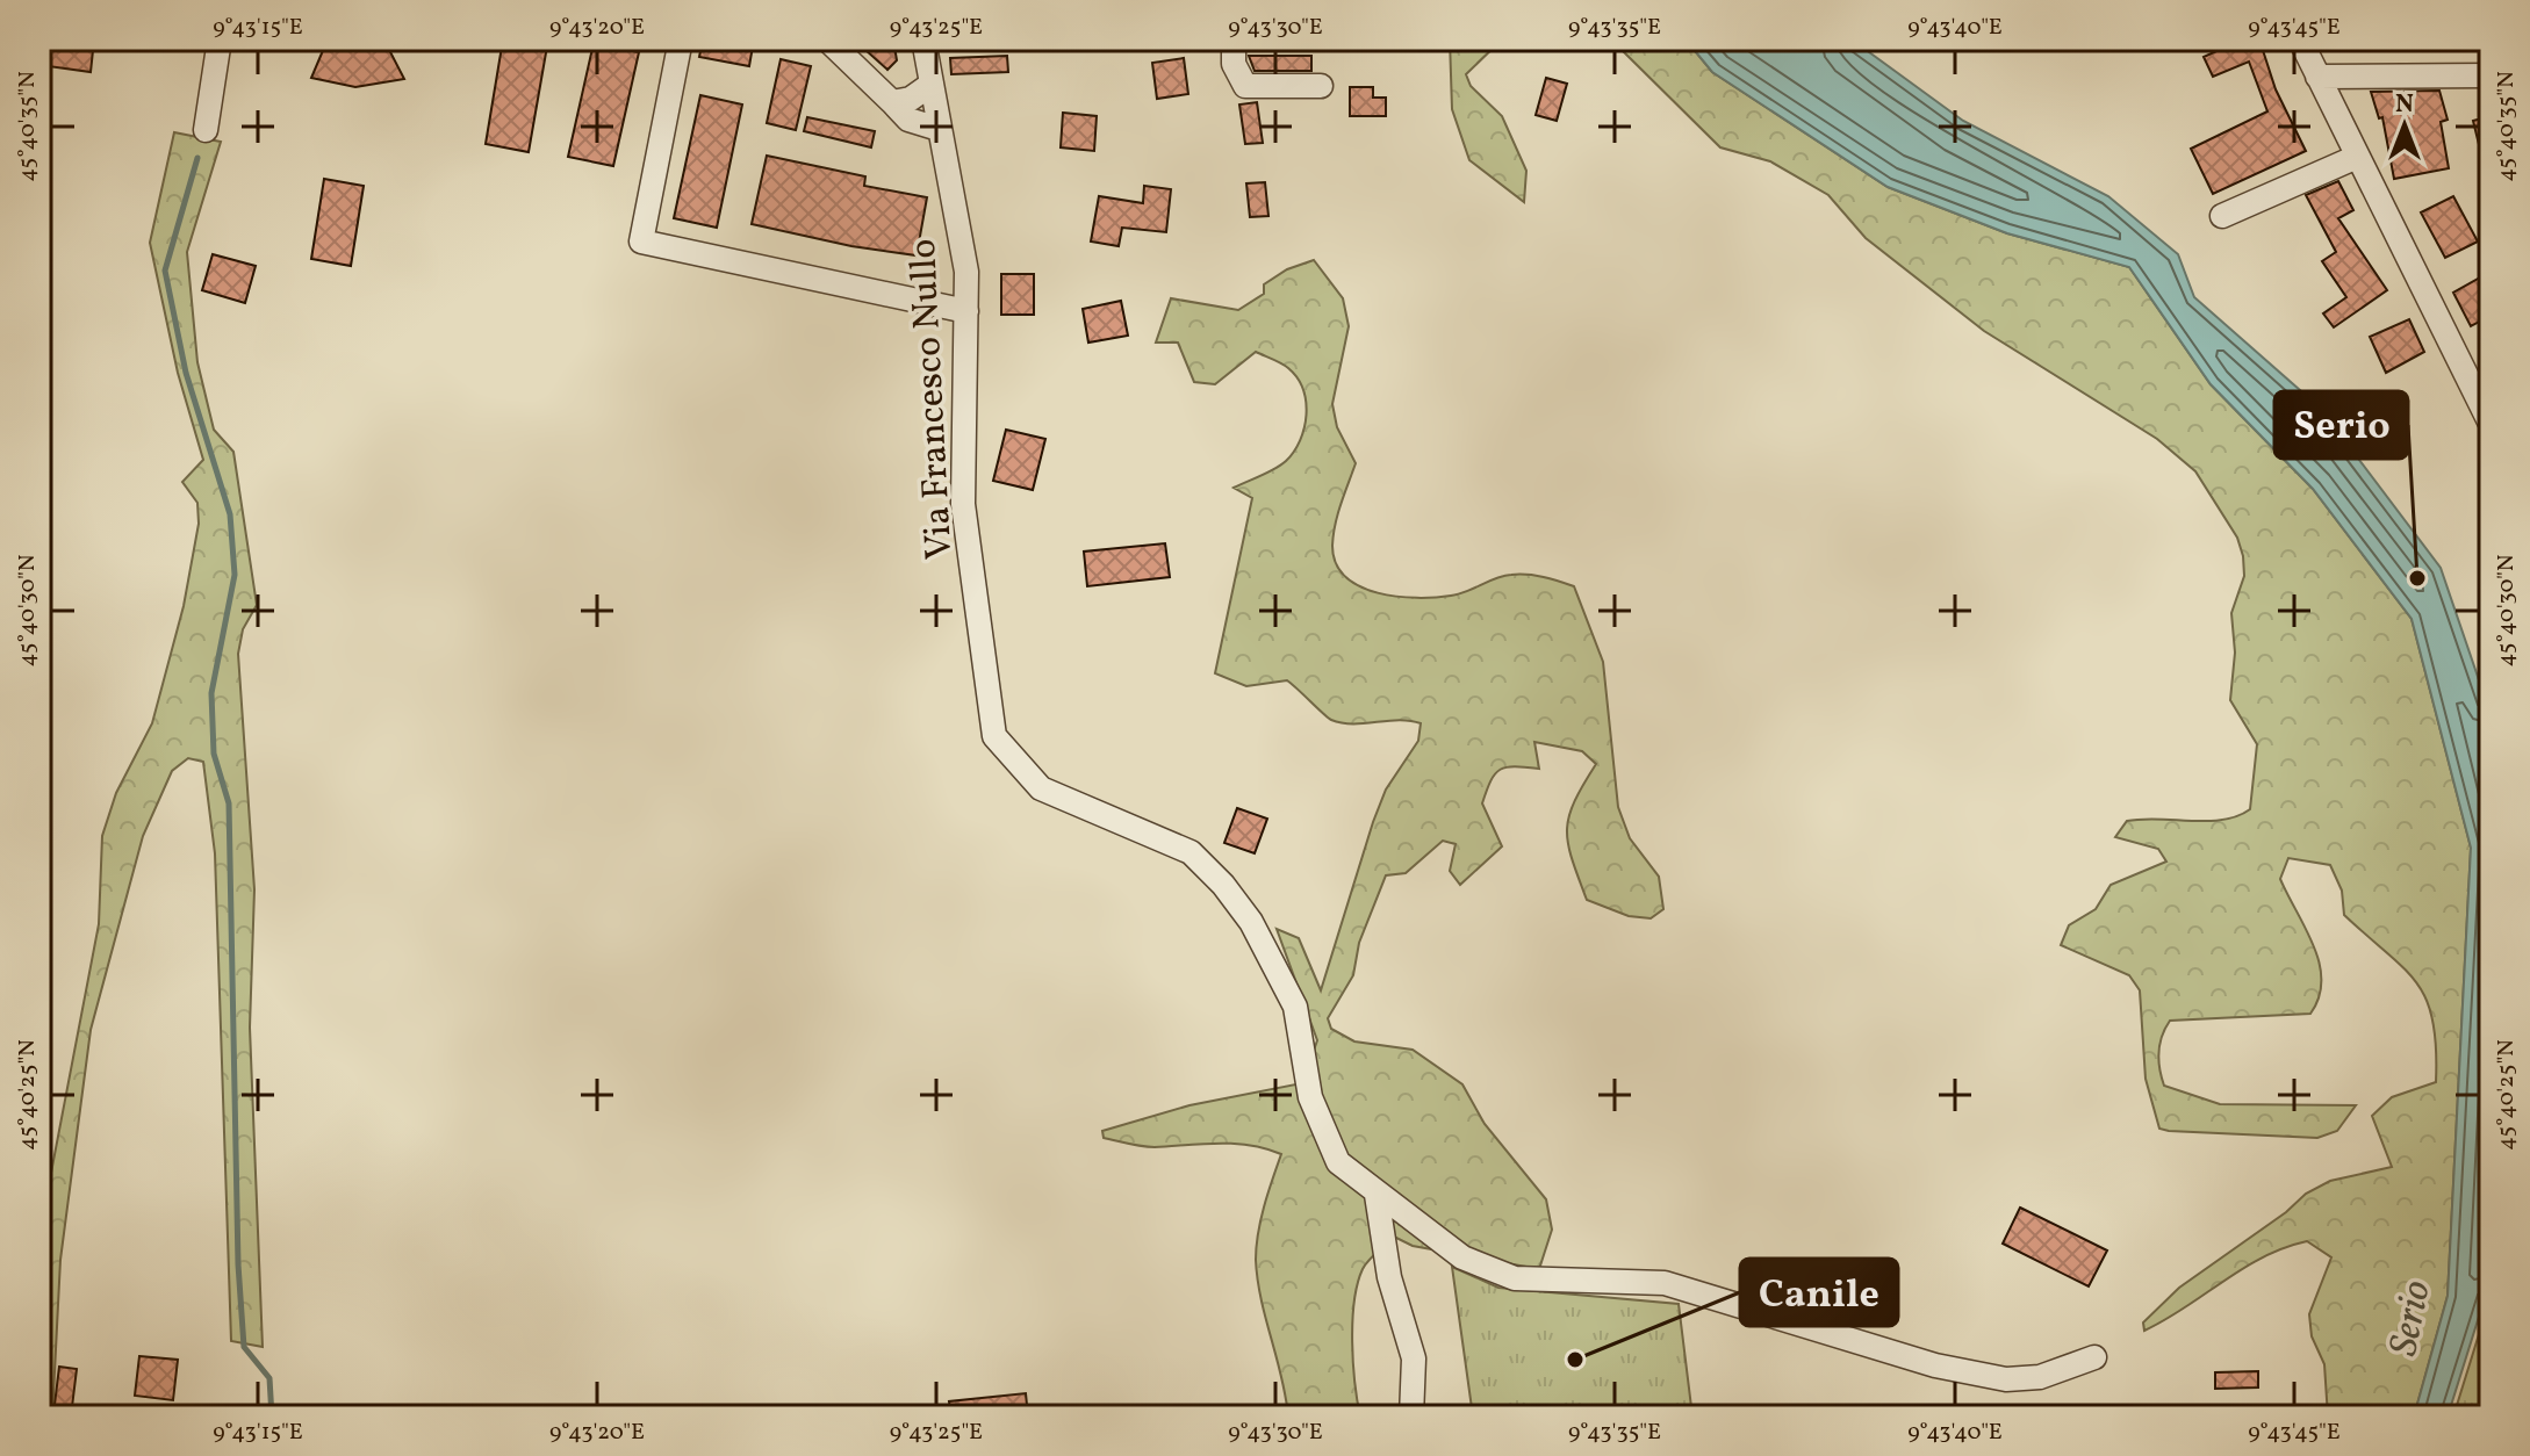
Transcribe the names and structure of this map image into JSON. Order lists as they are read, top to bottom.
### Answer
{
  "streets": {
    "street": ["Via Francesco Nullo"]
  },
  "water": ["Serio"],
  "places": ["Serio", "Canile"],
  "north": "top",
  "coordinates": [
    "9°43'15\"E",
    "9°43'20\"E",
    "9°43'25\"E",
    "9°43'30\"E",
    "9°43'35\"E",
    "9°43'40\"E",
    "9°43'45\"E",
    "45°40'35\"N",
    "45°40'30\"N",
    "45°40'25\"N"
  ]
}
